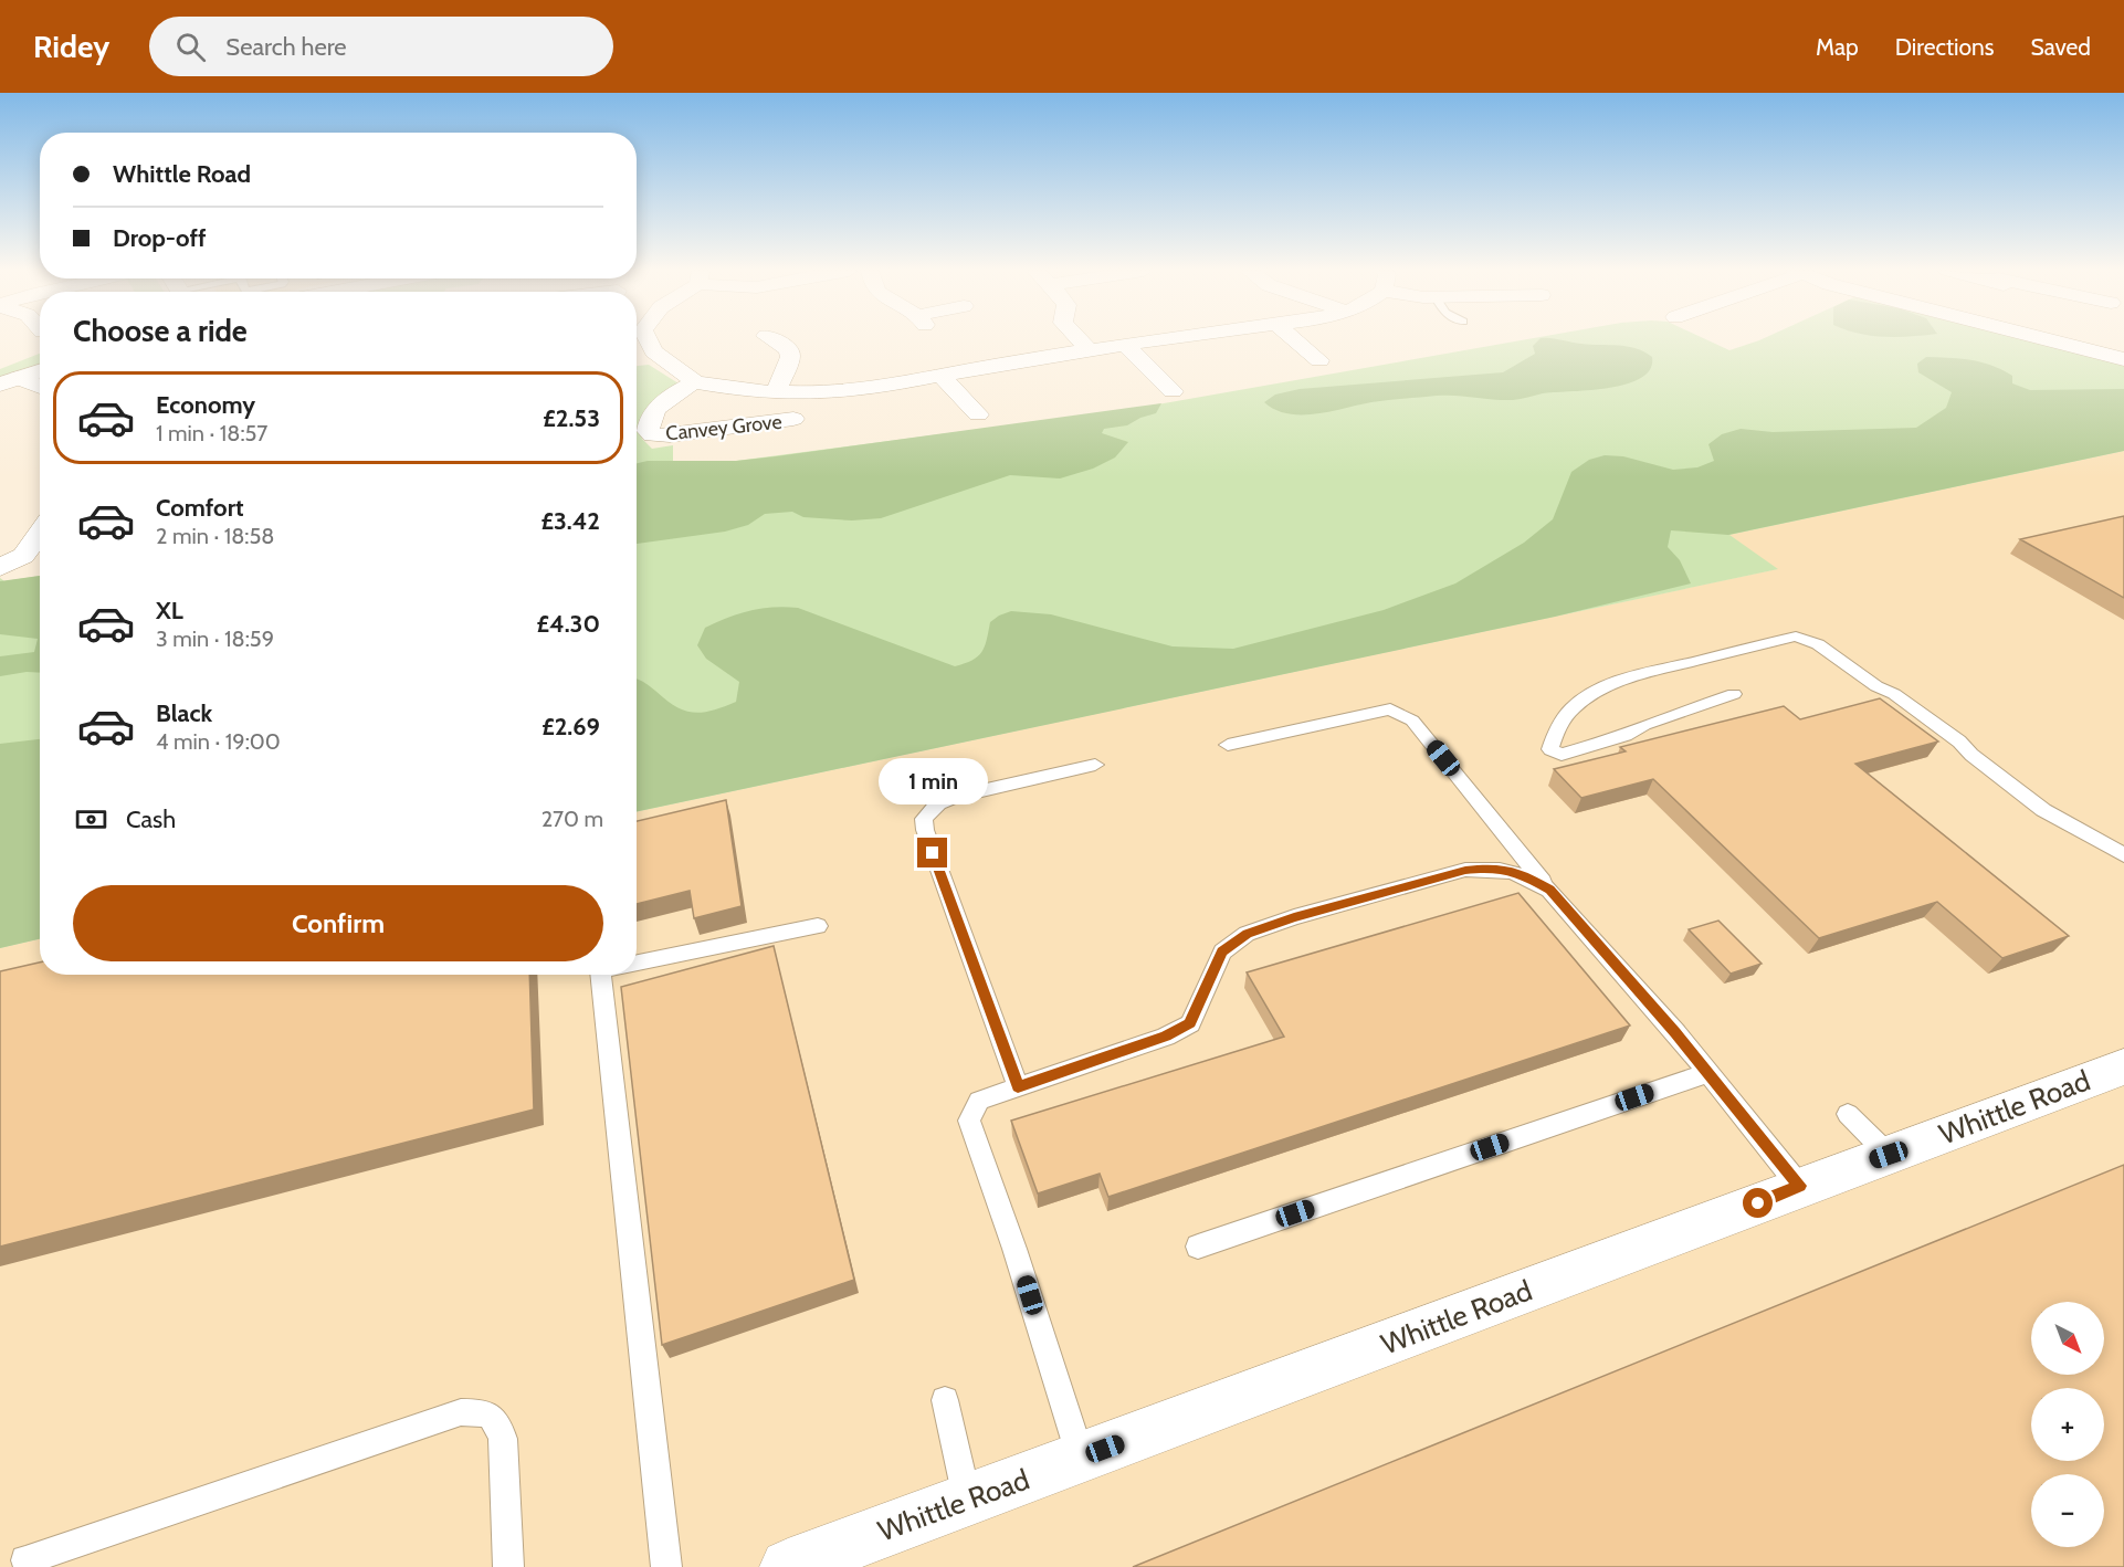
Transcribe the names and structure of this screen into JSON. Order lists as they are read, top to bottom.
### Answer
{
  "streets": {
    "street": ["Canvey Grove", "Whittle Road"]
  },
  "north": "bottom right",
  "page": {
    "header": "Ridey",
    "search": "Search here",
    "nav": ["Map", "Directions", "Saved"],
    "banner": ["Whittle Road", "Drop-off"],
    "heading": "Choose a ride",
    "list": [
      {
        "name": "Economy",
        "note": "1 min · 18:57",
        "value": "£2.53"
      },
      {
        "name": "Comfort",
        "note": "2 min · 18:58",
        "value": "£3.42"
      },
      {
        "name": "XL",
        "note": "3 min · 18:59",
        "value": "£4.30"
      },
      {
        "name": "Black",
        "note": "4 min · 19:00",
        "value": "£2.69"
      }
    ],
    "bubble": "1 min",
    "pay": ["Cash", "270 m"],
    "buttons": "Confirm",
    "map_buttons": ["+", "−"]
  }
}
